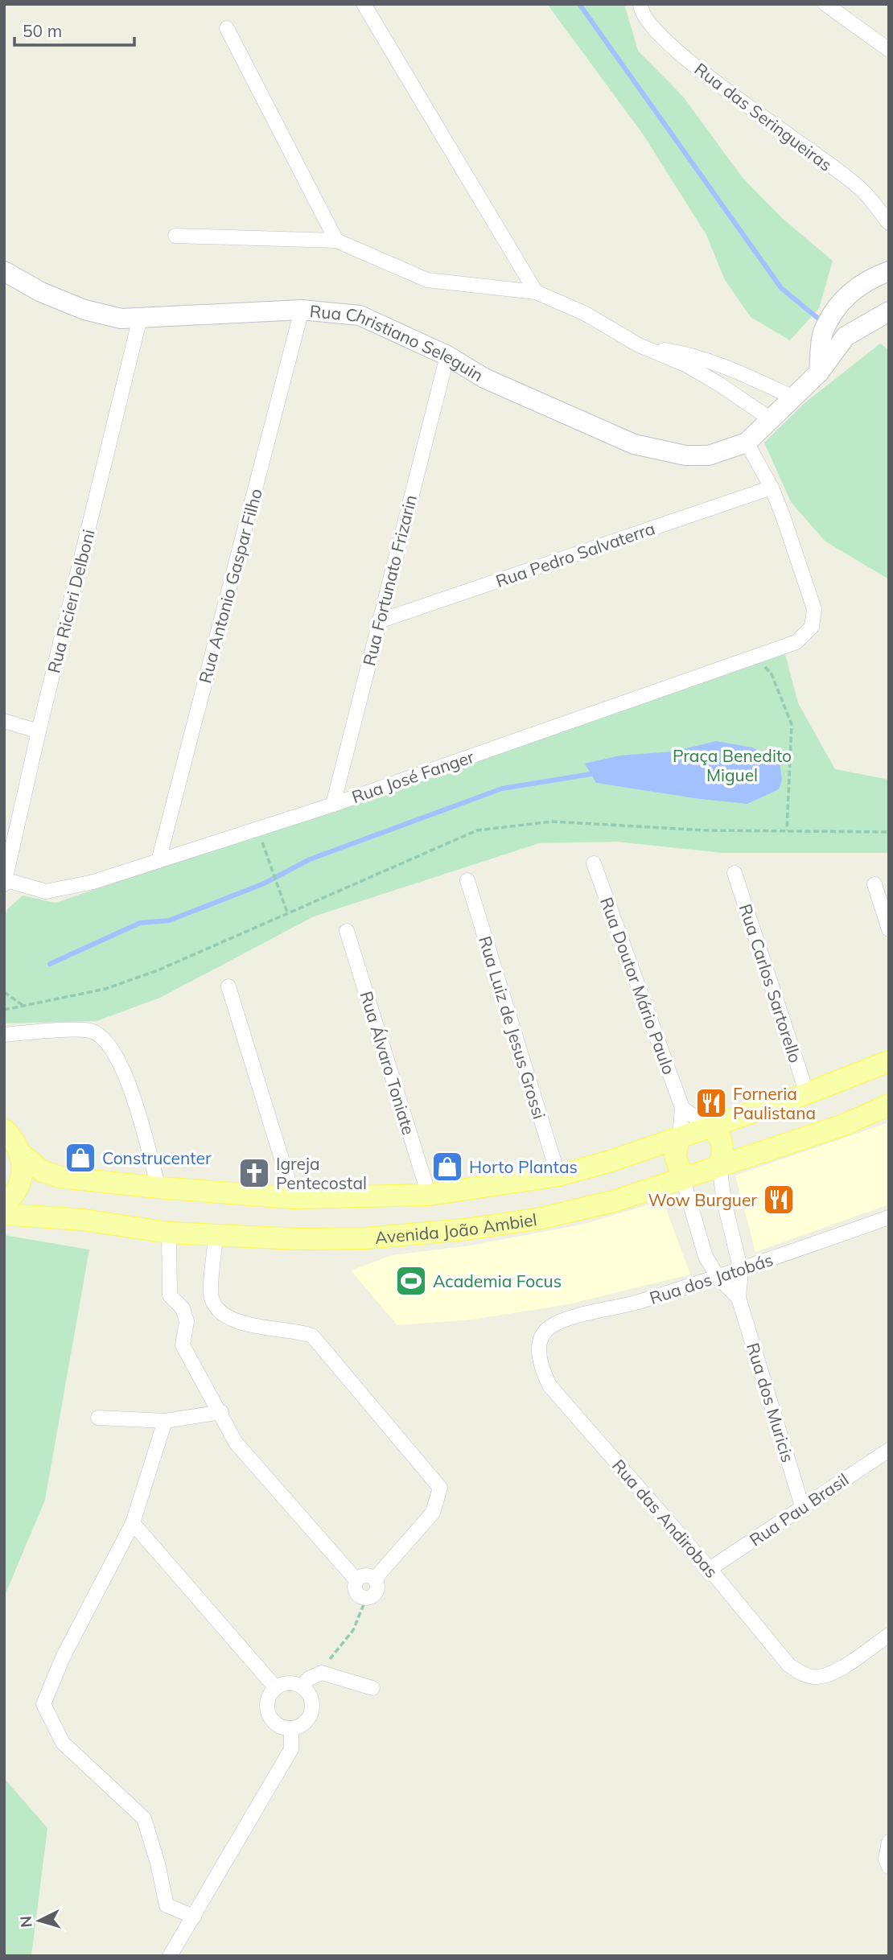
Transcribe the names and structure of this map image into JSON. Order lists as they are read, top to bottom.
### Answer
{
  "streets": {
    "main road": ["Rua Christiano Seleguin", "Avenida João Ambiel"],
    "street": [
      "Rua das Seringueiras",
      "Rua Pedro Salvaterra",
      "Rua Fortunato Frizarin",
      "Rua Antonio Gaspar Filho",
      "Rua Ricieri Delboni",
      "Rua José Fanger",
      "Rua Carlos Sartorello",
      "Rua Doutor Mário Paulo",
      "Rua Luiz de Jesus Grossi",
      "Rua Álvaro Toniate",
      "Rua dos Jatobás",
      "Rua dos Muricis",
      "Rua Pau Brasil",
      "Rua das Andirobas"
    ]
  },
  "crossings": [
    ["Rua Christiano Seleguin", "Rua Fortunato Frizarin"],
    ["Rua Christiano Seleguin", "Rua Antonio Gaspar Filho"],
    ["Rua Christiano Seleguin", "Rua Ricieri Delboni"],
    ["Rua Pedro Salvaterra", "Rua Fortunato Frizarin"],
    ["Rua Pedro Salvaterra", "Rua José Fanger"],
    ["Rua Fortunato Frizarin", "Rua José Fanger"],
    ["Rua Antonio Gaspar Filho", "Rua José Fanger"],
    ["Rua Ricieri Delboni", "Rua José Fanger"],
    ["Rua Doutor Mário Paulo", "Avenida João Ambiel"],
    ["Rua Doutor Mário Paulo", "Rua dos Muricis"],
    ["Avenida João Ambiel", "Rua dos Muricis"],
    ["Rua dos Jatobás", "Rua dos Muricis"],
    ["Rua dos Jatobás", "Rua das Andirobas"],
    ["Rua dos Muricis", "Rua Pau Brasil"],
    ["Rua Pau Brasil", "Rua das Andirobas"]
  ],
  "parks": ["Praça Benedito Miguel"],
  "places": {
    "restaurant": ["Forneria Paulistana", "Wow Burguer"],
    "shop": ["Construcenter", "Horto Plantas"],
    "church": ["Igreja Pentecostal"],
    "sports": ["Academia Focus"]
  },
  "scale_bar": "50 m",
  "north": "left"
}
